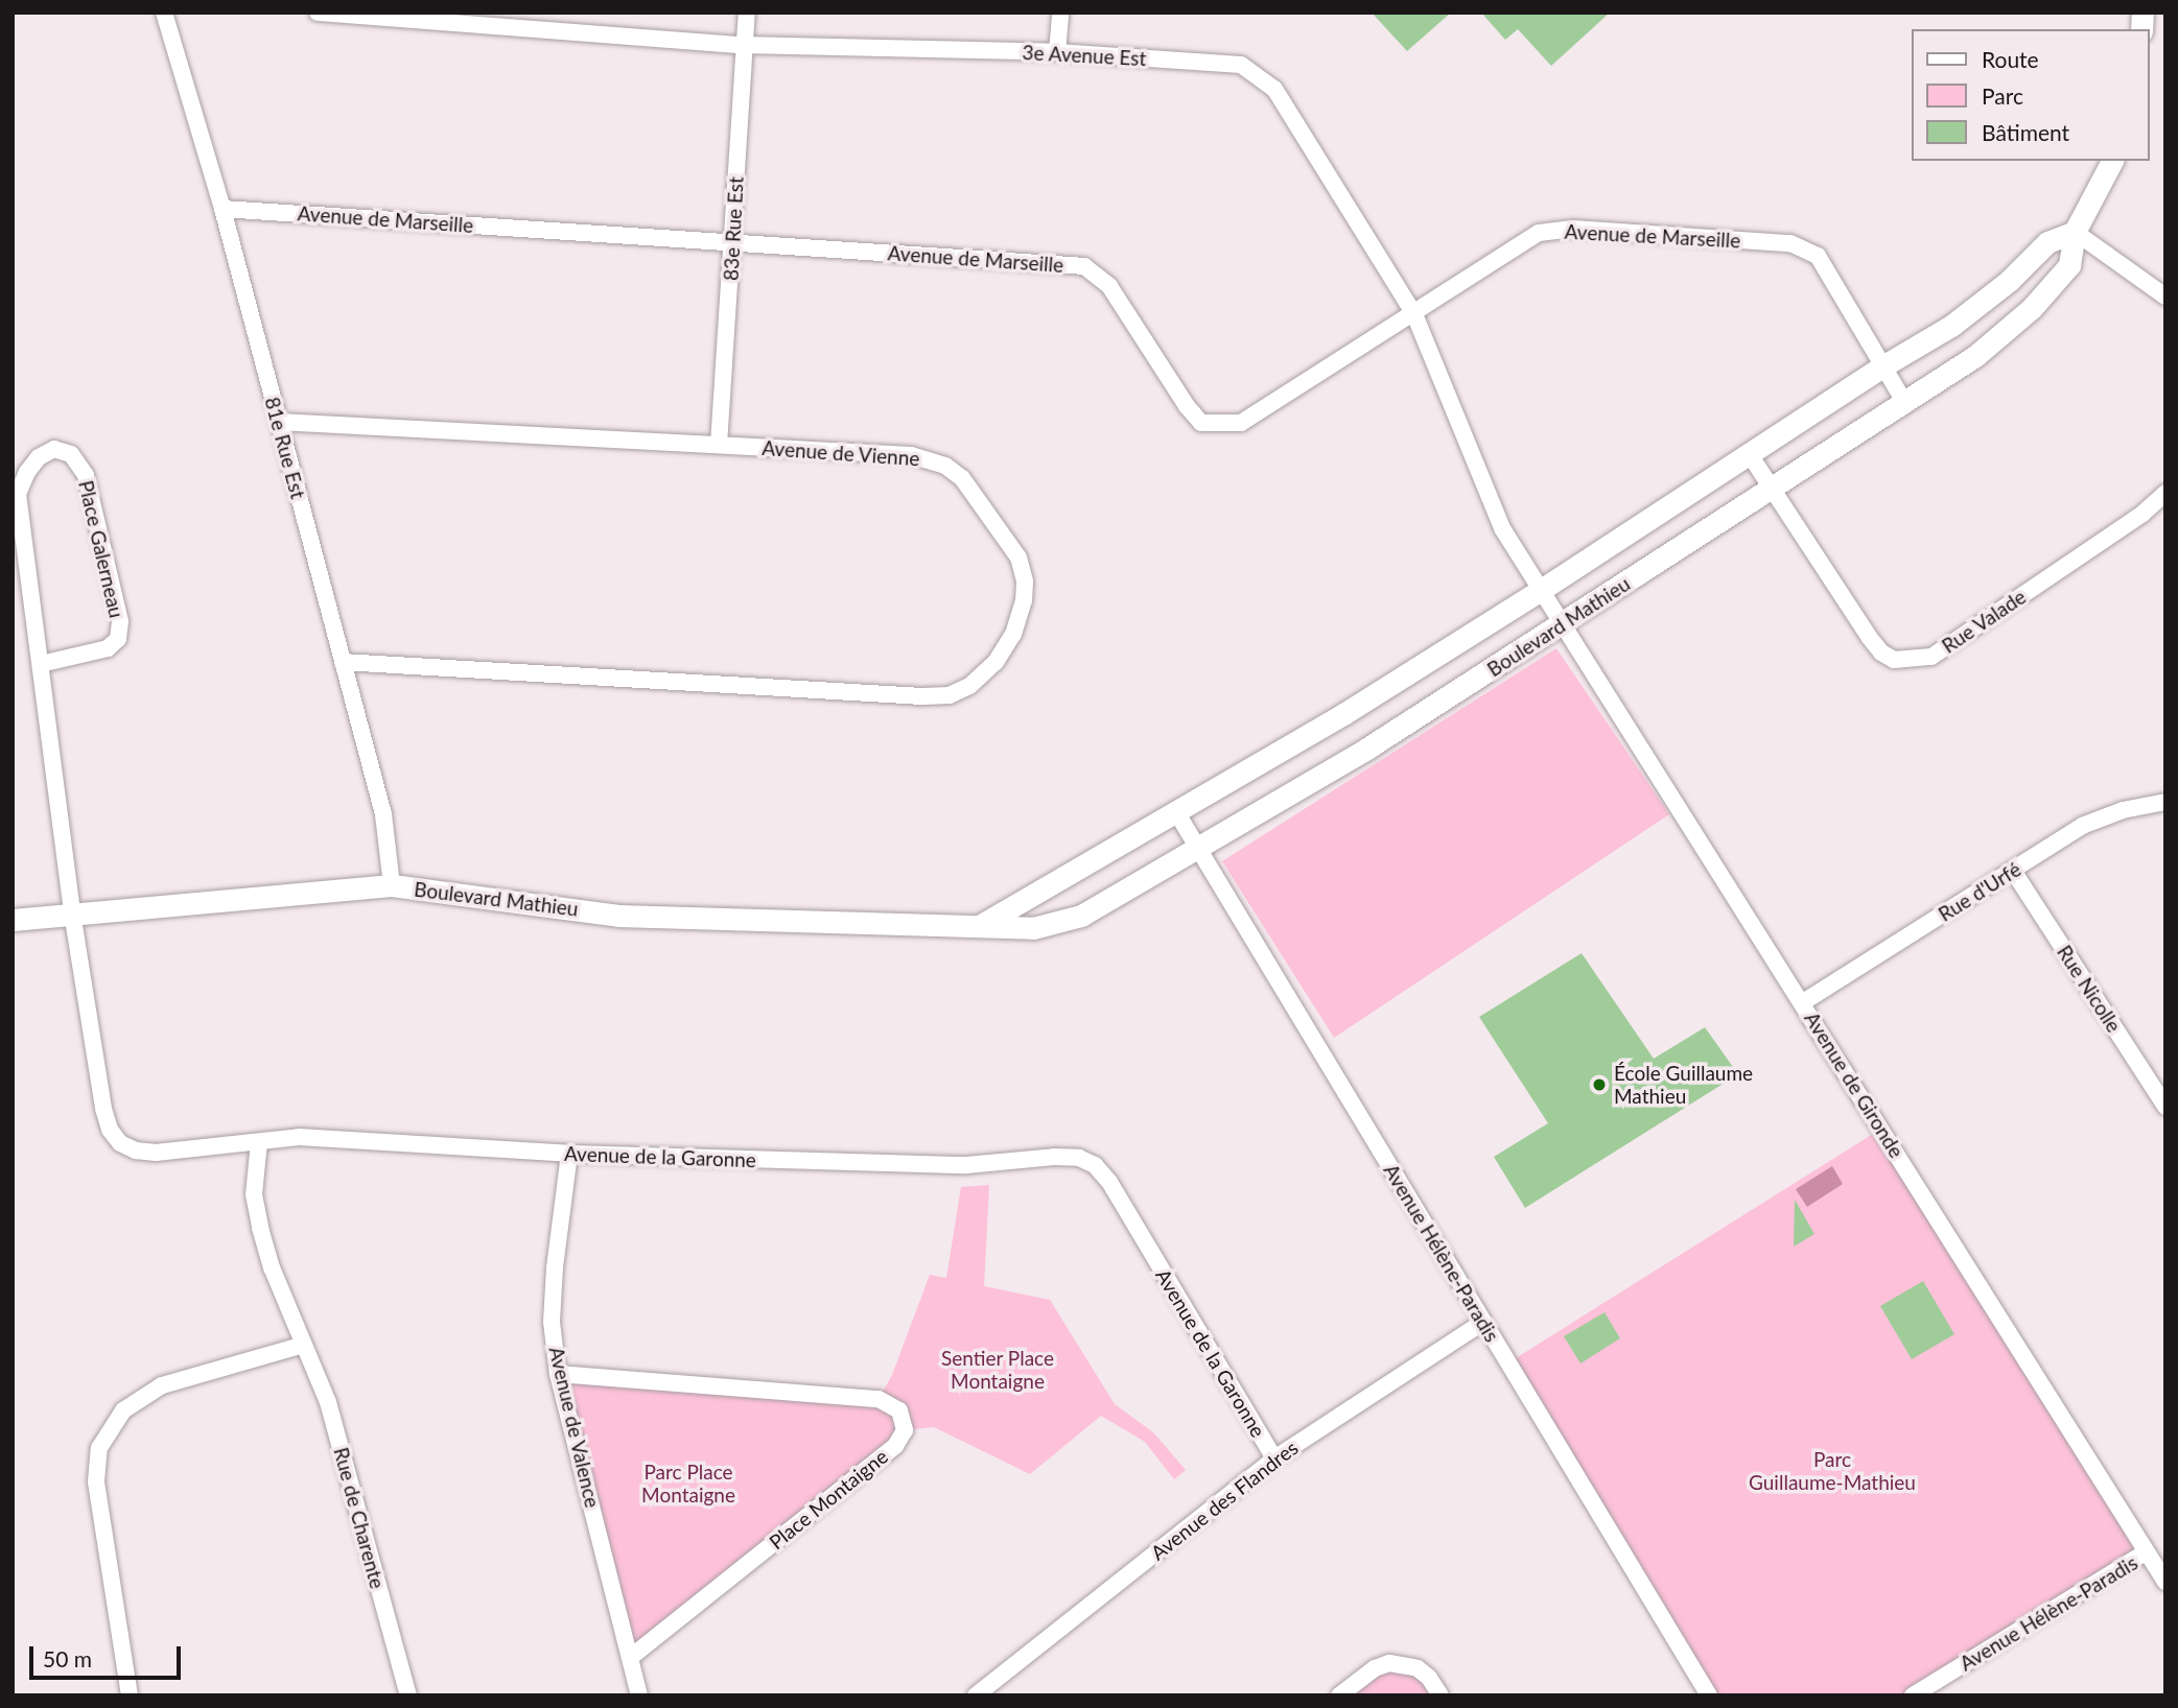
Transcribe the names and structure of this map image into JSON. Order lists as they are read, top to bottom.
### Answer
{
  "streets": {
    "street": [
      "3e Avenue Est",
      "Avenue de Marseille",
      "83e Rue Est",
      "81e Rue Est",
      "Avenue de Vienne",
      "Place Galerneau",
      "Rue Valade",
      "Boulevard Mathieu",
      "Rue d'Urfé",
      "Rue Nicolle",
      "Avenue de Gironde",
      "Avenue de la Garonne",
      "Avenue Hélène-Paradis",
      "Avenue de Valence",
      "Place Montaigne",
      "Avenue des Flandres",
      "Rue de Charente"
    ]
  },
  "crossings": [
    ["3e Avenue Est", "Avenue de Marseille"],
    ["3e Avenue Est", "83e Rue Est"],
    ["3e Avenue Est", "Boulevard Mathieu"],
    ["3e Avenue Est", "Avenue de Gironde"],
    ["Avenue de Marseille", "83e Rue Est"],
    ["Avenue de Marseille", "81e Rue Est"],
    ["Avenue de Marseille", "Boulevard Mathieu"],
    ["83e Rue Est", "Avenue de Vienne"],
    ["81e Rue Est", "Avenue de Vienne"],
    ["81e Rue Est", "Boulevard Mathieu"],
    ["Place Galerneau", "Boulevard Mathieu"],
    ["Place Galerneau", "Avenue de la Garonne"],
    ["Rue Valade", "Boulevard Mathieu"],
    ["Boulevard Mathieu", "Avenue de Gironde"],
    ["Boulevard Mathieu", "Avenue de la Garonne"],
    ["Boulevard Mathieu", "Avenue Hélène-Paradis"],
    ["Rue d'Urfé", "Rue Nicolle"],
    ["Rue d'Urfé", "Avenue de Gironde"],
    ["Avenue de Gironde", "Avenue Hélène-Paradis"],
    ["Avenue de la Garonne", "Avenue de Valence"],
    ["Avenue de la Garonne", "Avenue des Flandres"],
    ["Avenue de la Garonne", "Rue de Charente"],
    ["Avenue Hélène-Paradis", "Avenue des Flandres"],
    ["Avenue de Valence", "Place Montaigne"]
  ],
  "parks": ["Sentier Place Montaigne", "Parc Guillaume-Mathieu", "Parc Place Montaigne"],
  "places": ["École Guillaume Mathieu"],
  "legend": ["Route", "Parc", "Bâtiment"],
  "scale_bar": "50 m"
}
